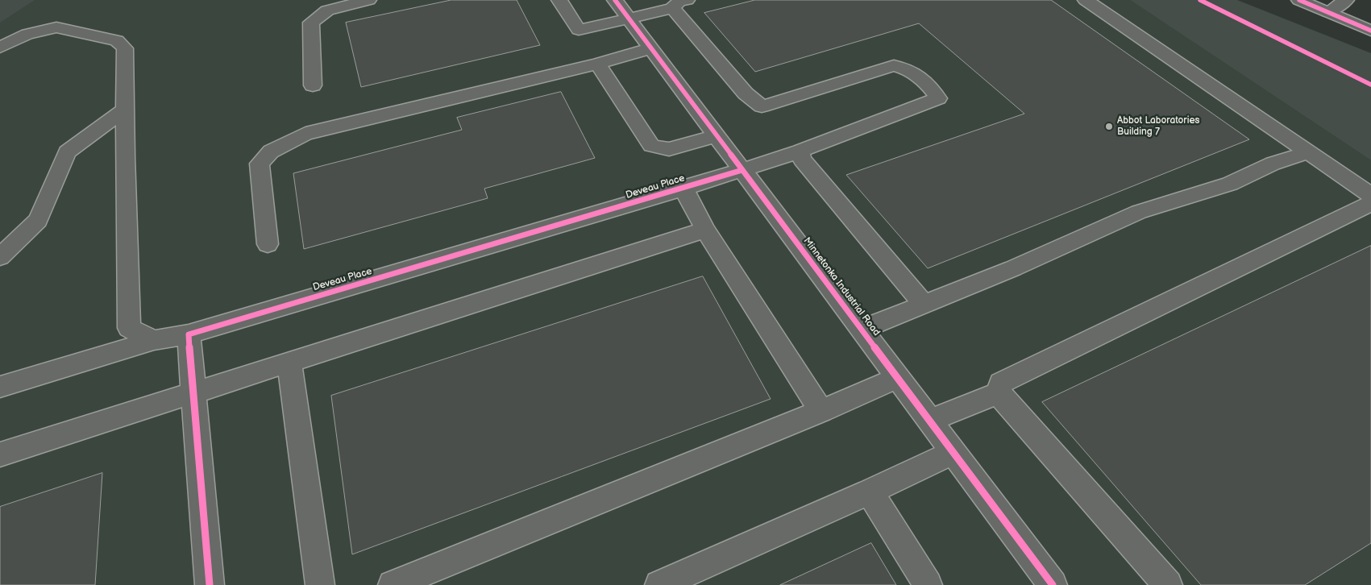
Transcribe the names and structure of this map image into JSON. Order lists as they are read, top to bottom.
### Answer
{
  "streets": {
    "street": ["Deveau Place", "Minnetonka Industrial Road"]
  },
  "crossings": [
    ["Deveau Place", "Minnetonka Industrial Road"]
  ],
  "places": ["Abbot Laboratories Building 7"]
}
